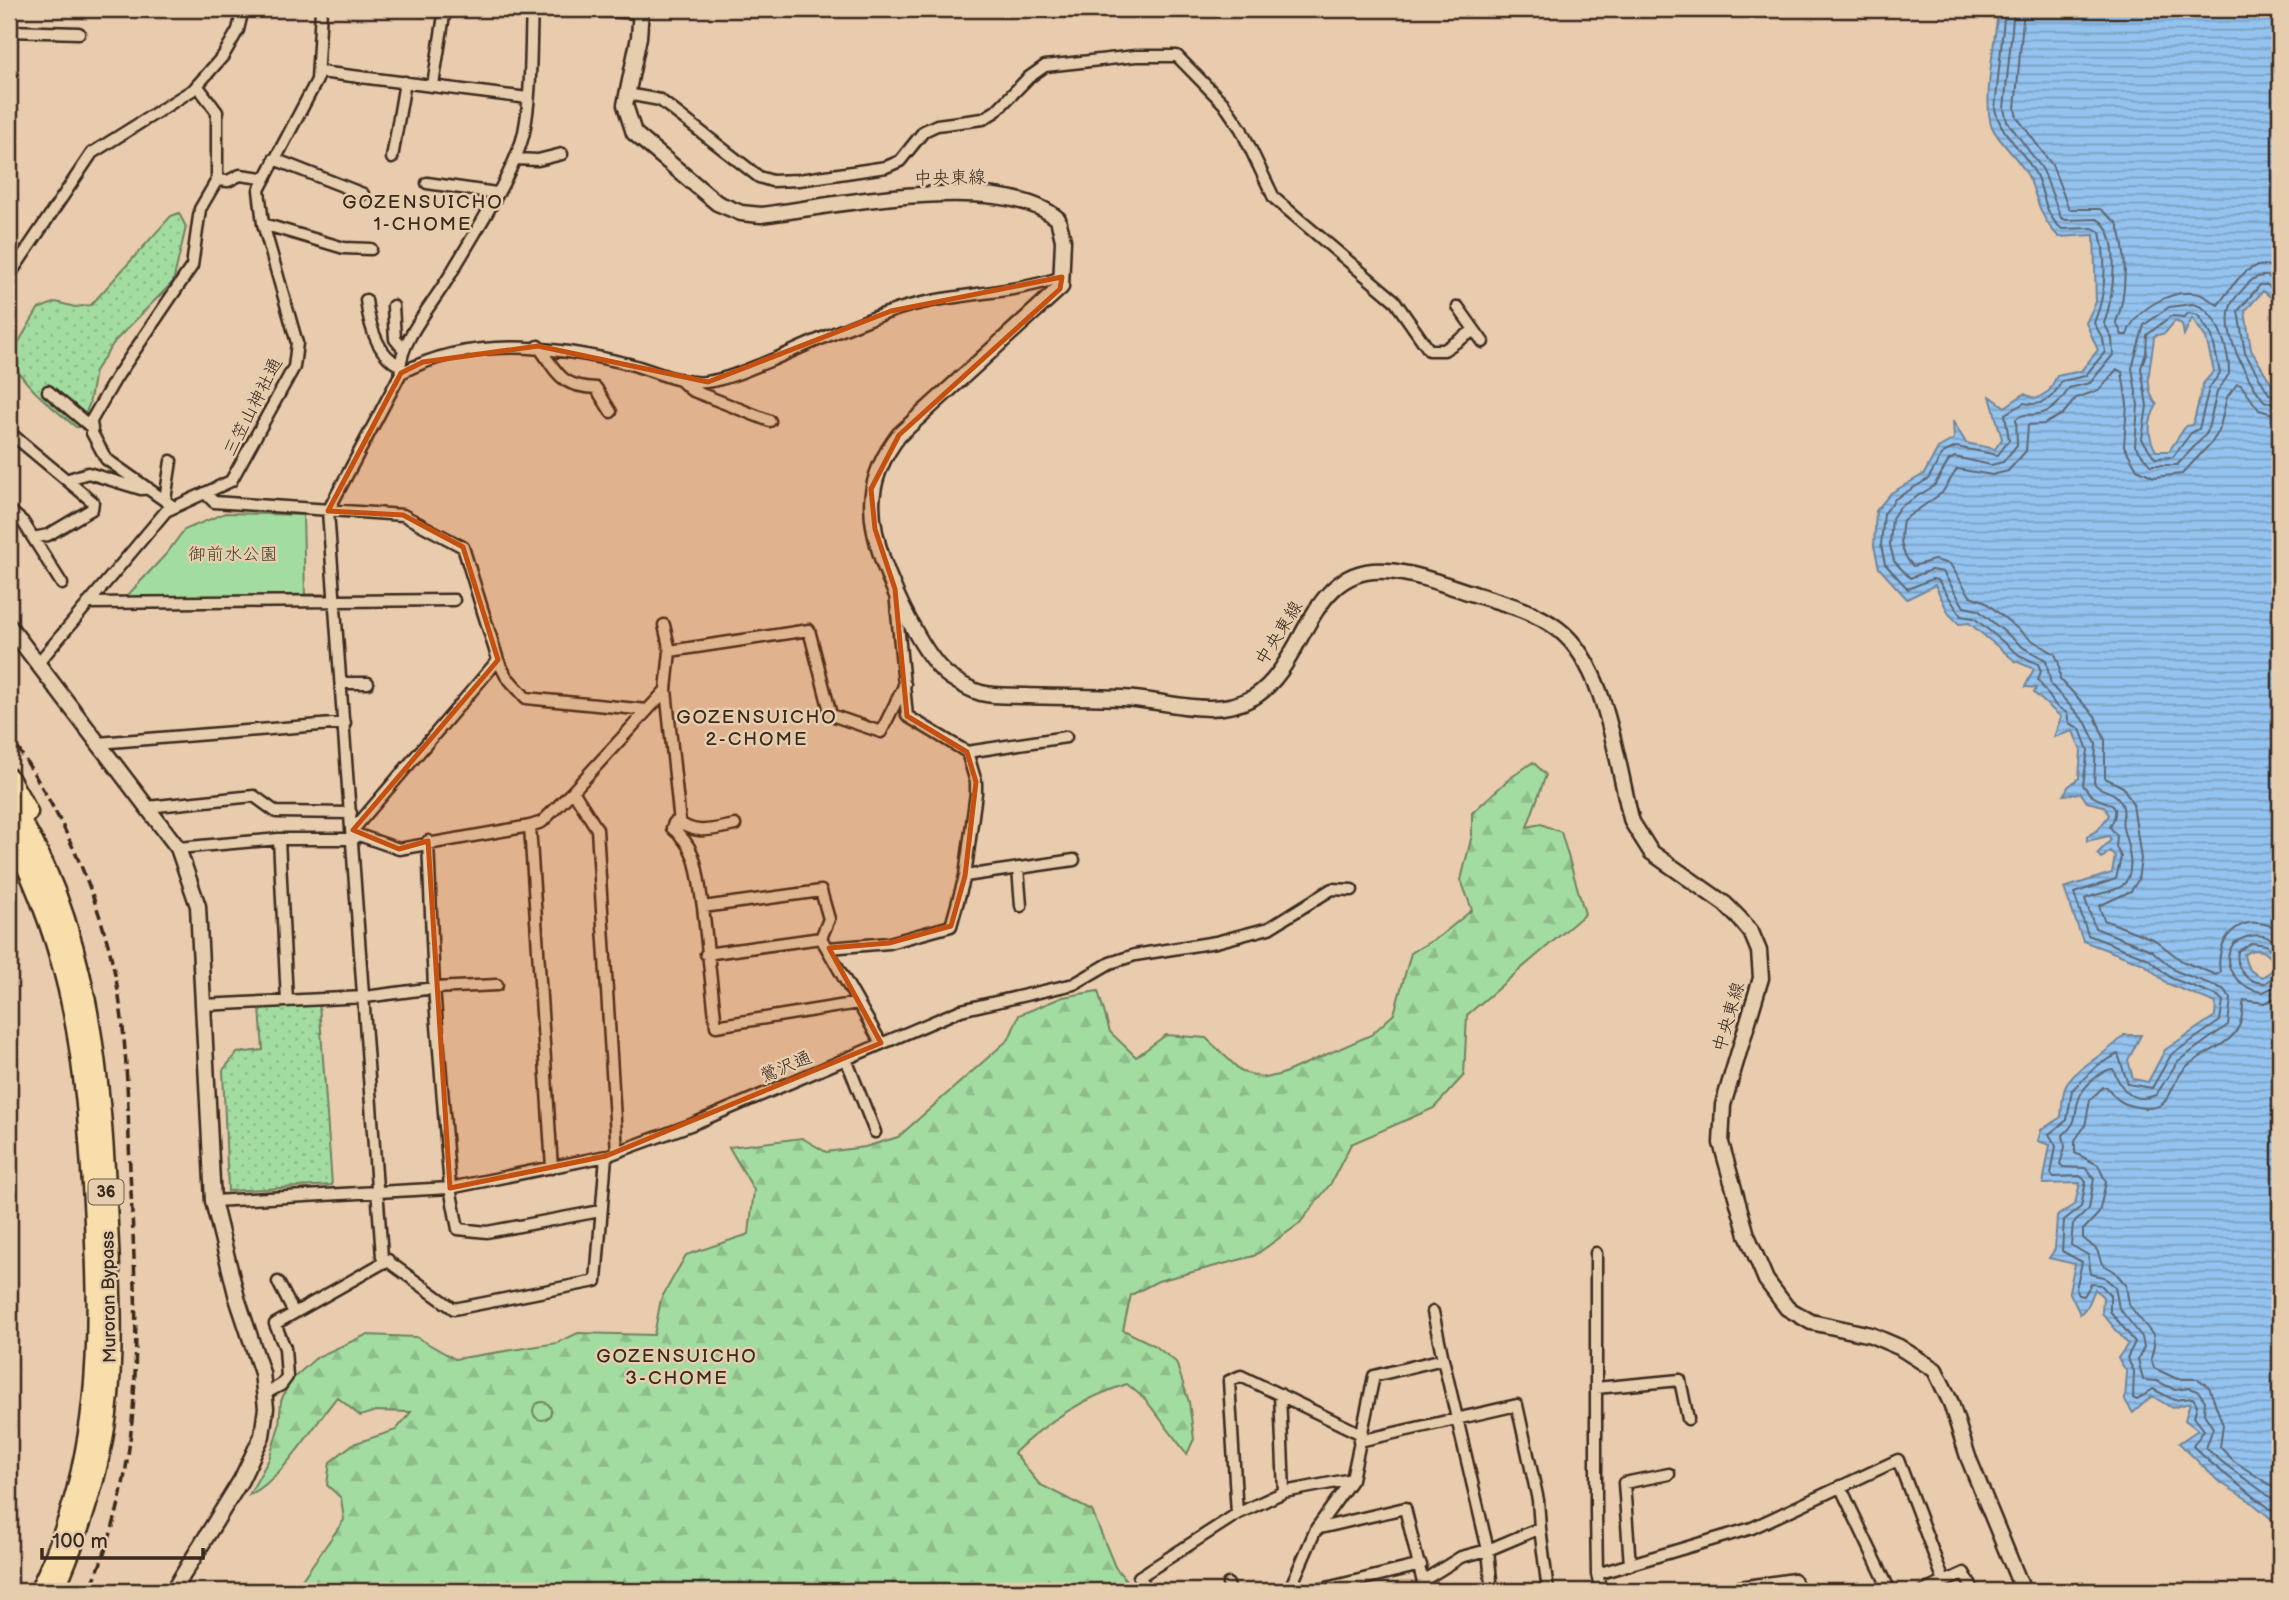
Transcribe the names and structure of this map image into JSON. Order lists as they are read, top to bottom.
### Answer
{
  "streets": {
    "highway": ["36", "Muroran Bypass"],
    "main road": ["中央東線"],
    "street": ["三笠山神社通", "鶯沢通"]
  },
  "districts": ["GOZENSUICHO 1-CHOME", "GOZENSUICHO 2-CHOME", "GOZENSUICHO 3-CHOME"],
  "parks": ["御前水公園"],
  "scale_bar": "100 m"
}
